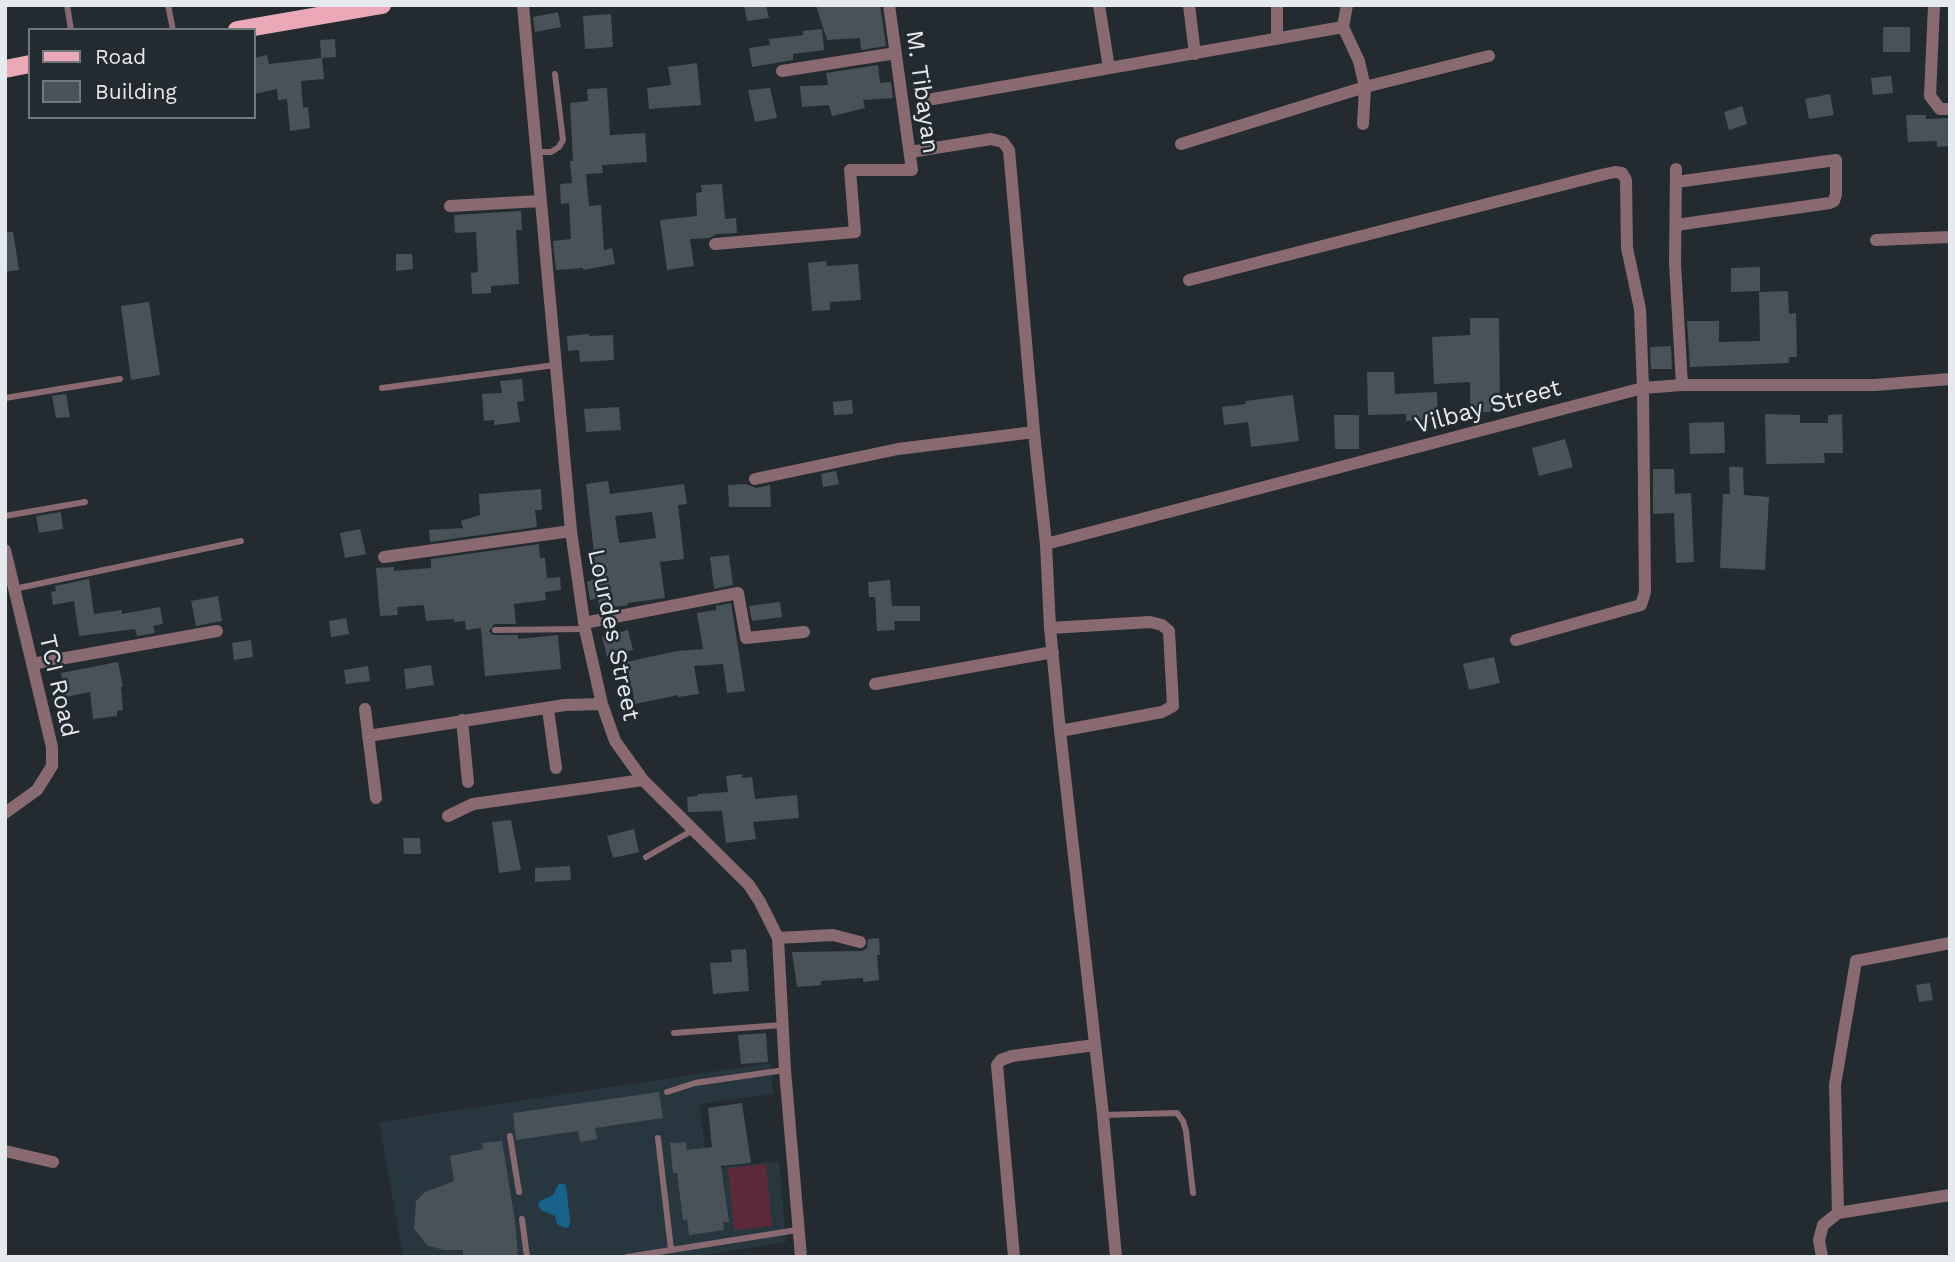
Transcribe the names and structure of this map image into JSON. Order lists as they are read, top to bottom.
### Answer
{
  "streets": {
    "street": [
      "M. Tibayan",
      "Vilbay Street",
      "Lourdes Street",
      "TCI Road"
    ]
  },
  "legend": ["Road", "Building"]
}
